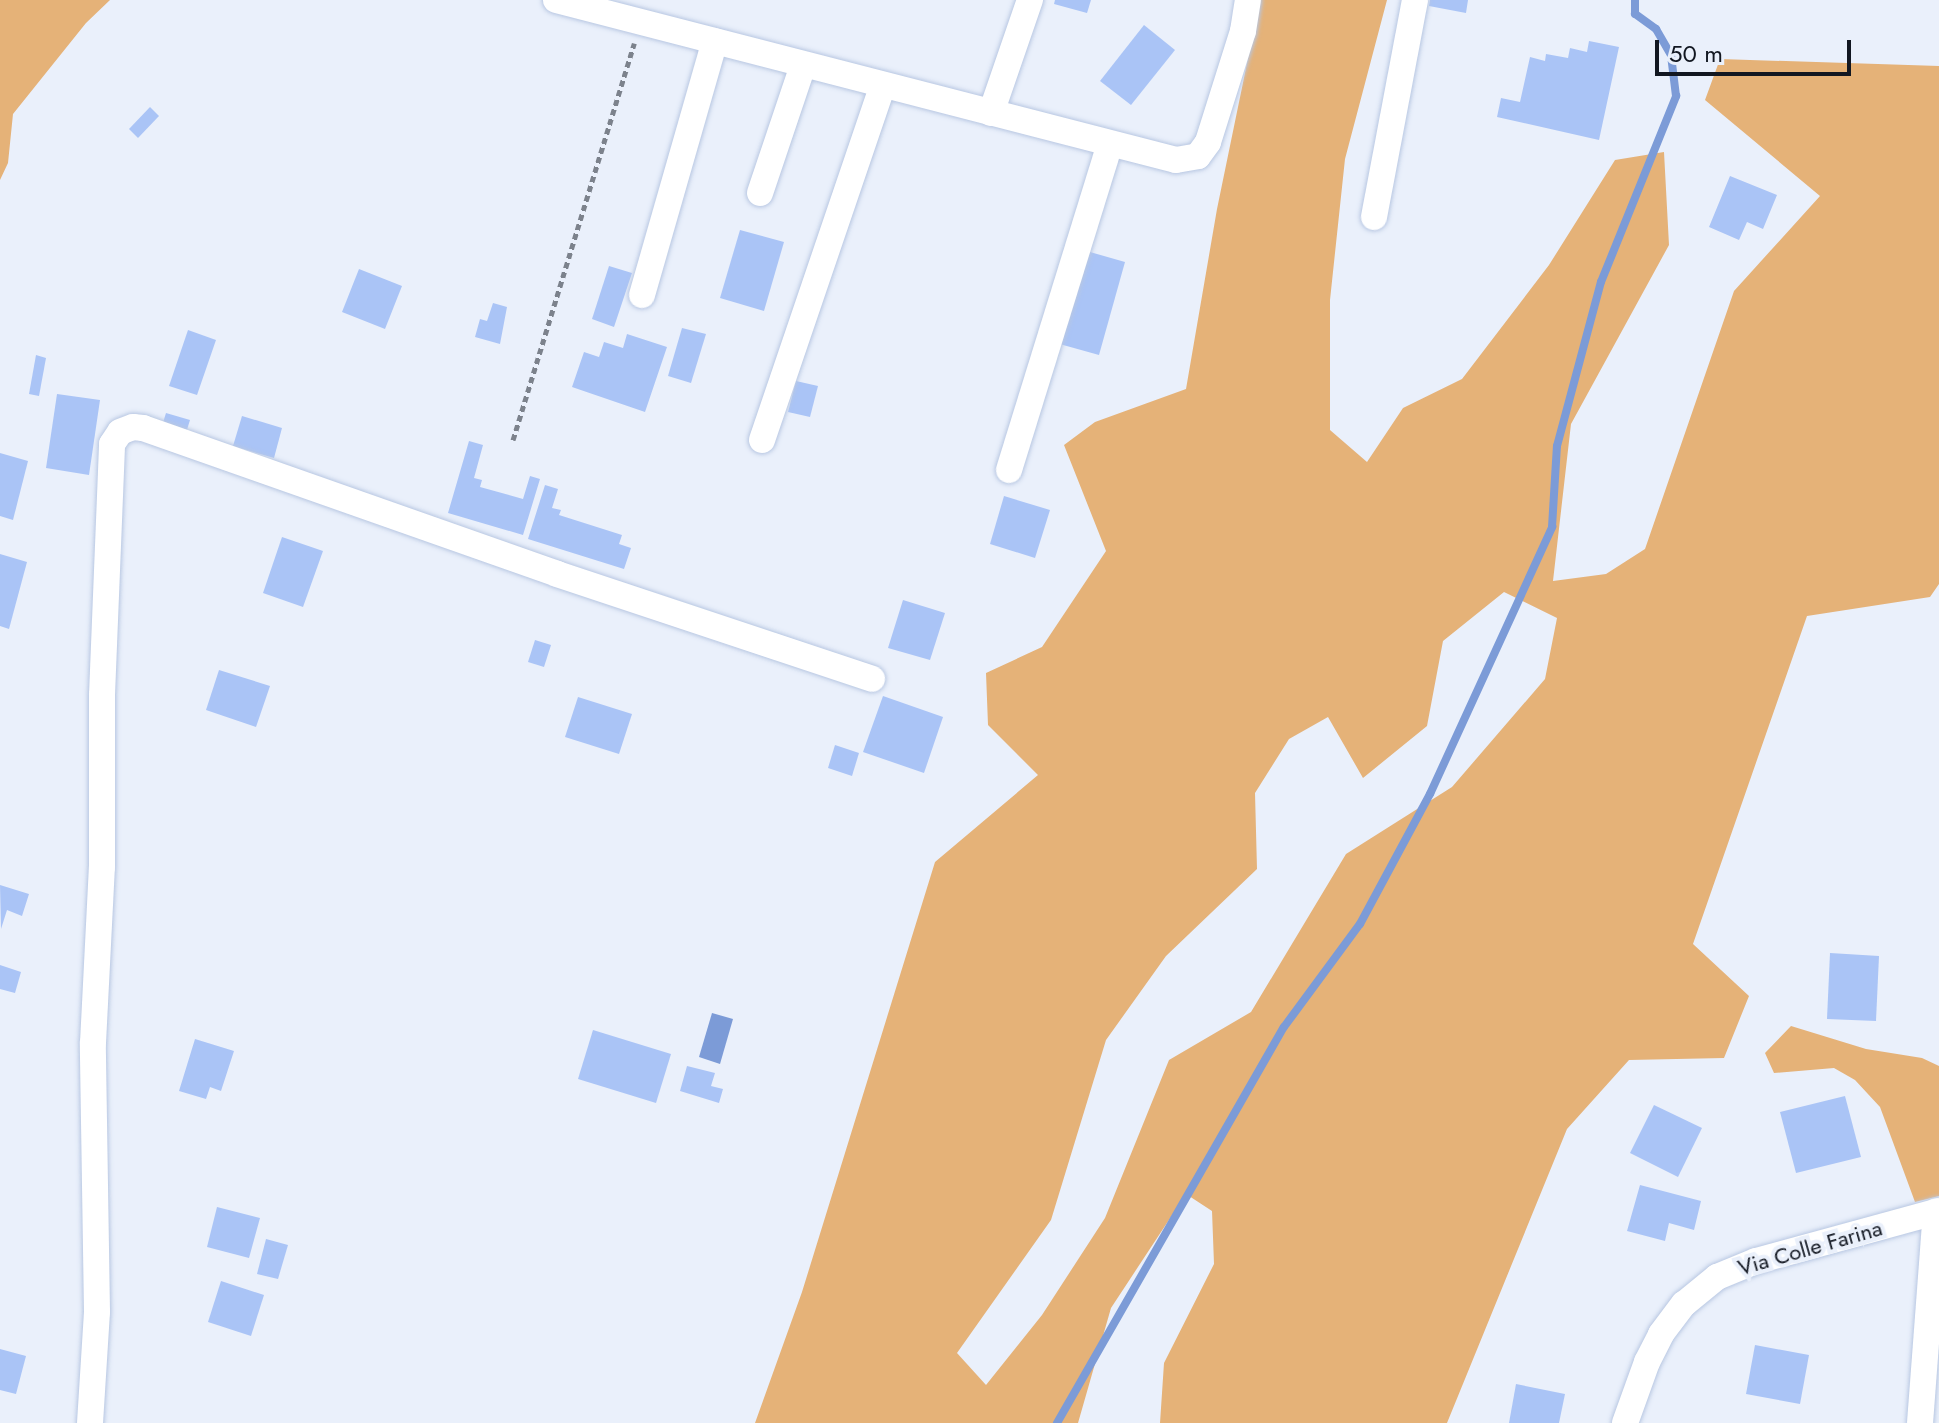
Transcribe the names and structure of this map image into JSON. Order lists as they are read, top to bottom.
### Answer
{
  "streets": {
    "street": ["Via Colle Farina"]
  },
  "scale_bar": "50 m"
}
